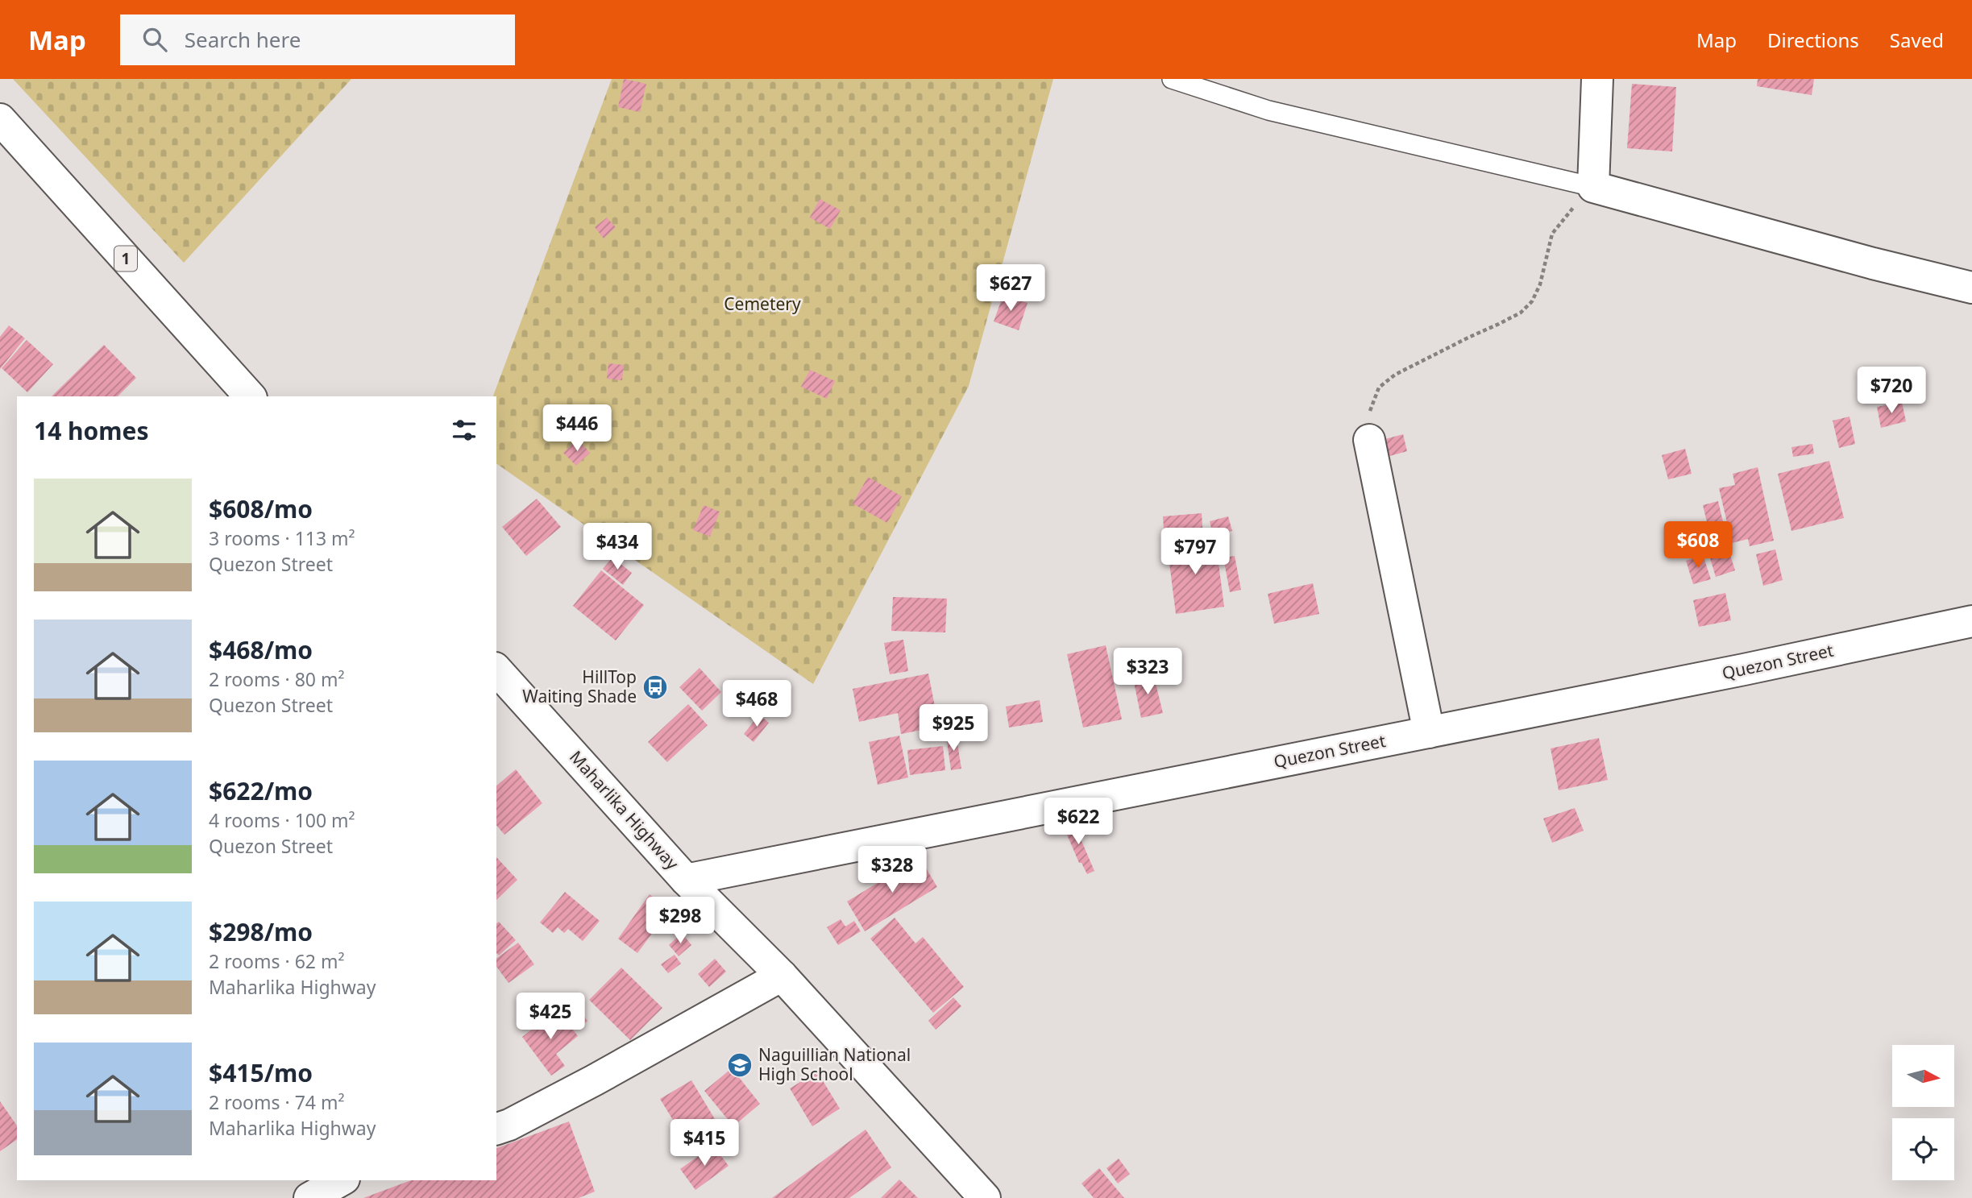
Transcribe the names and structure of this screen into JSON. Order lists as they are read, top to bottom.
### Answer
{
  "streets": {
    "main road": ["1", "Quezon Street", "Maharlika Highway"]
  },
  "crossings": [
    ["Quezon Street", "Maharlika Highway"]
  ],
  "parks": ["Cemetery"],
  "places": {
    "bus stop": ["HillTop Waiting Shade"],
    "school or university": ["Naguillian National High School"]
  },
  "north": "right",
  "page": {
    "header": "Map",
    "search": "Search here",
    "nav": ["Map", "Directions", "Saved"],
    "price": [
      "$627",
      "$720",
      "$446",
      "$608",
      "$434",
      "$797",
      "$323",
      "$468",
      "$925",
      "$622",
      "$328",
      "$298",
      "$425",
      "$415"
    ],
    "heading": "14 homes",
    "list": [
      {
        "name": "$608/mo",
        "note": "3 rooms · 113 m² · Quezon Street"
      },
      {
        "name": "$468/mo",
        "note": "2 rooms · 80 m² · Quezon Street"
      },
      {
        "name": "$622/mo",
        "note": "4 rooms · 100 m² · Quezon Street"
      },
      {
        "name": "$298/mo",
        "note": "2 rooms · 62 m² · Maharlika Highway"
      },
      {
        "name": "$415/mo",
        "note": "2 rooms · 74 m² · Maharlika Highway"
      }
    ]
  }
}
